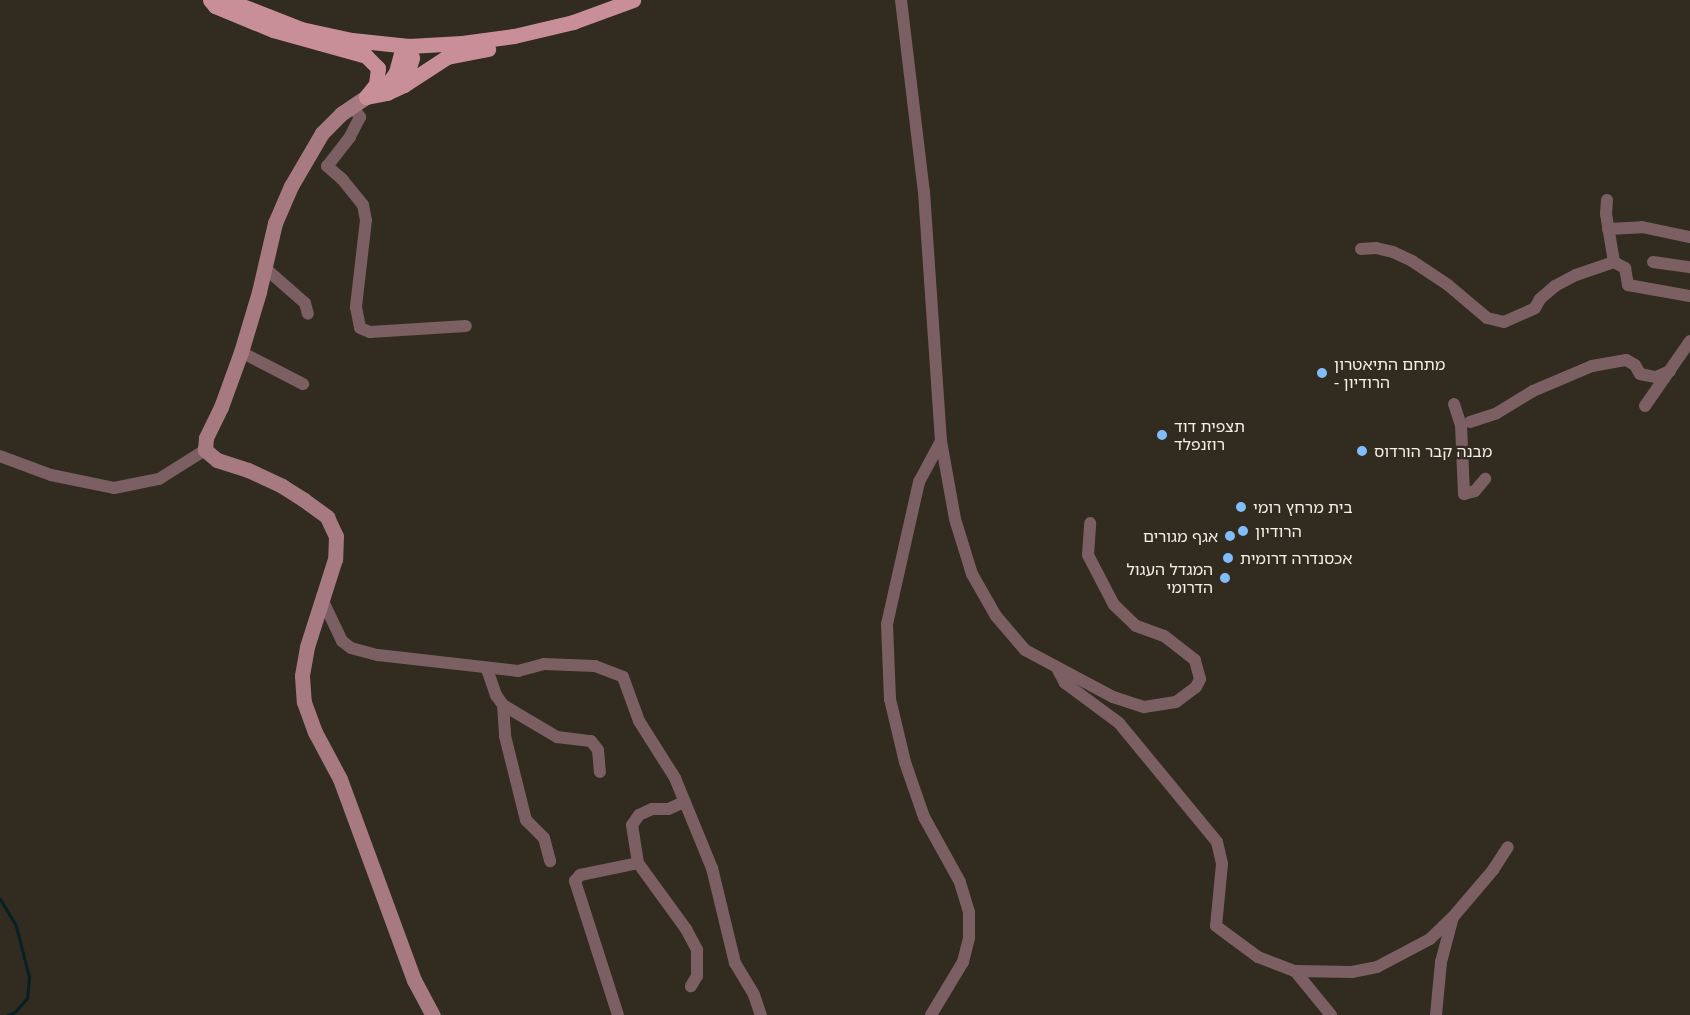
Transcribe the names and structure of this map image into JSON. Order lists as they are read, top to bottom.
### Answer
{
  "places": [
    "מתחם התיאטרון - הרודיון",
    "תצפית דוד רוזנפלד",
    "מבנה קבר הורדוס",
    "בית מרחץ רומי",
    "הרודיון",
    "אגף מגורים",
    "אכסנדרה דרומית",
    "המגדל העגול הדרומי"
  ]
}
